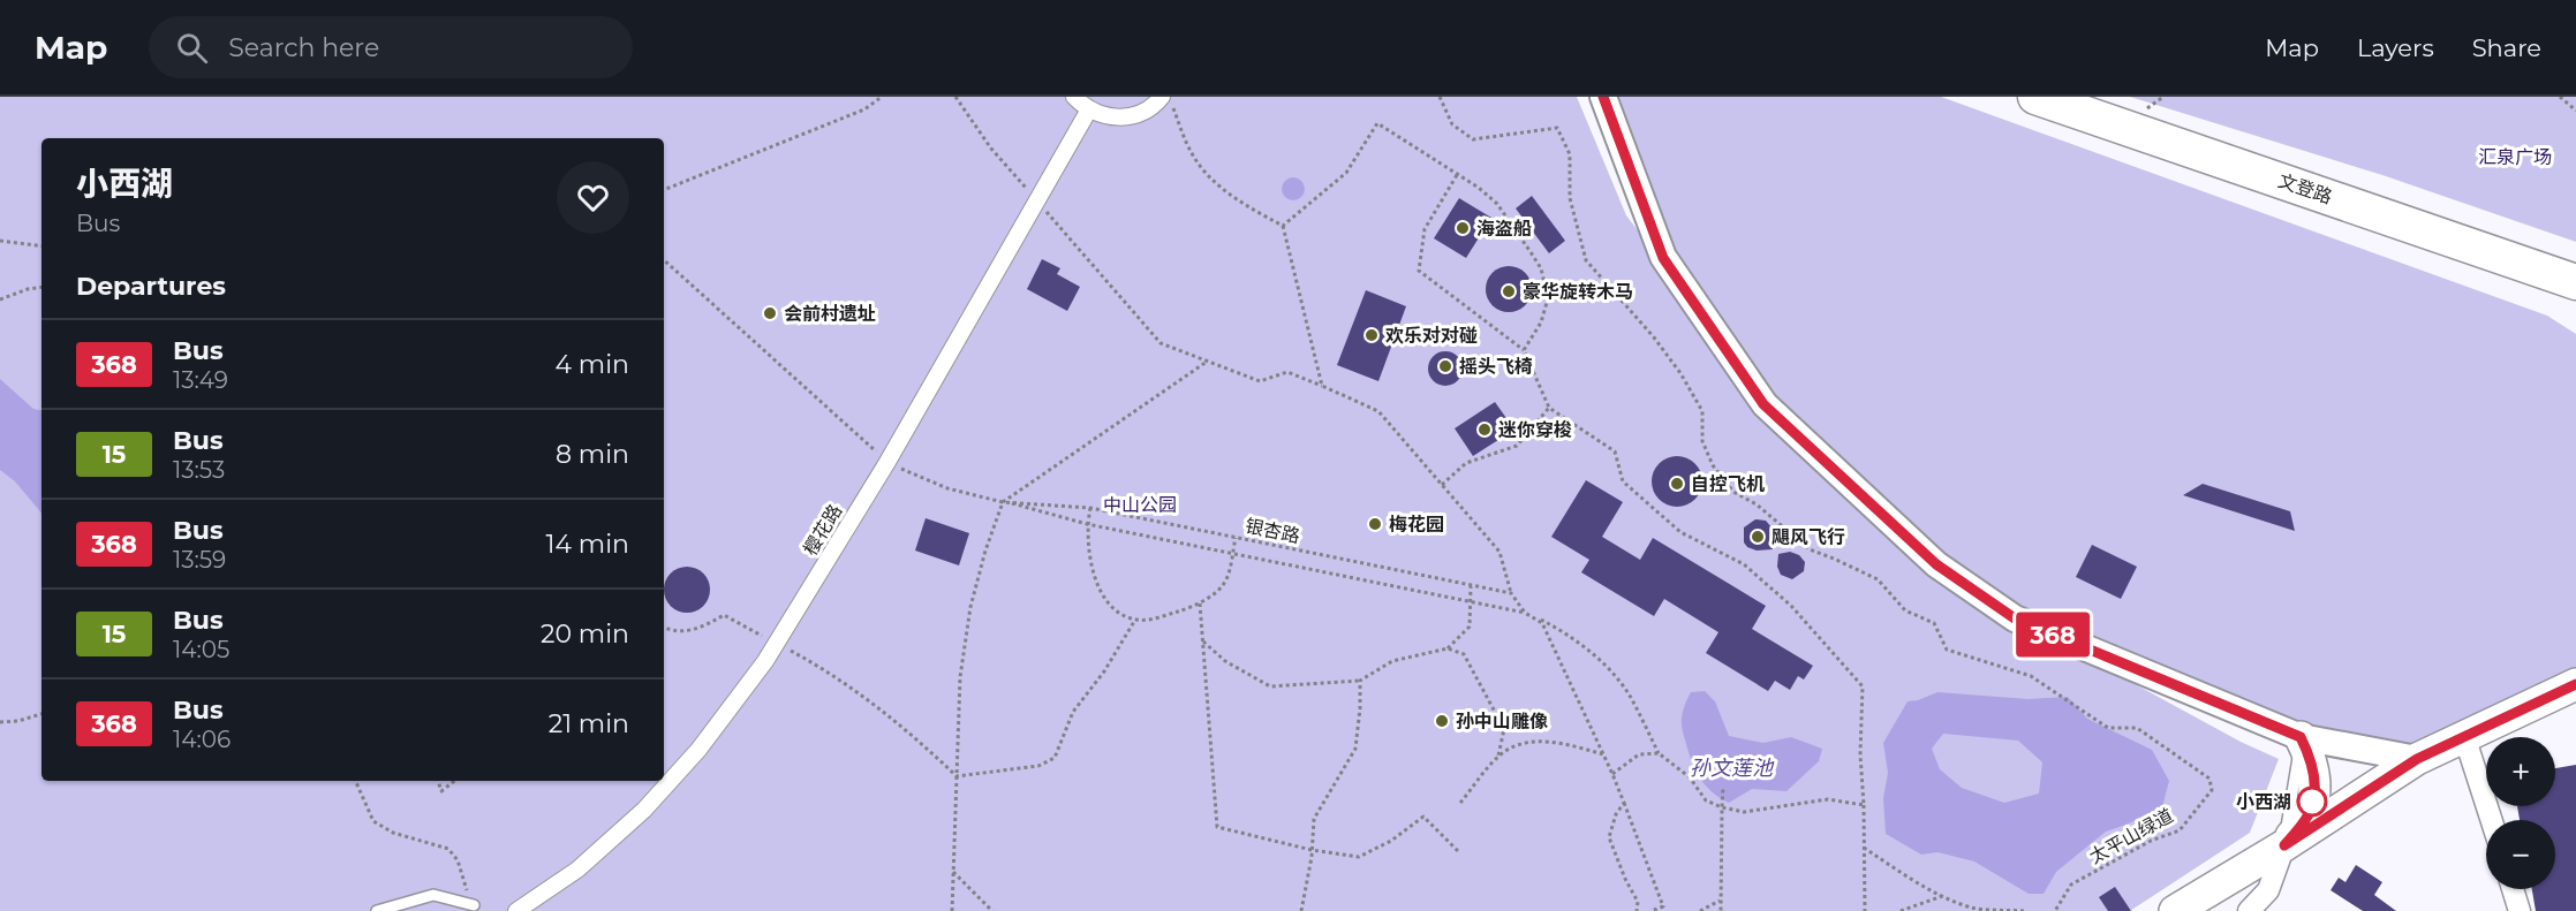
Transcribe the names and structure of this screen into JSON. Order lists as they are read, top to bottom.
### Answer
{
  "streets": {
    "main road": ["文登路"],
    "street": ["樱花路"],
    "path": ["银杏路", "太平山绿道"]
  },
  "crossings": [
    ["樱花路", "银杏路"]
  ],
  "water": ["孙文莲池"],
  "parks": ["汇泉广场", "中山公园"],
  "places": [
    "海盗船",
    "豪华旋转木马",
    "会前村遗址",
    "欢乐对对碰",
    "摇头飞椅",
    "迷你穿梭",
    "自控飞机",
    "梅花园",
    "飓风飞行",
    "孙中山雕像",
    "小西湖"
  ],
  "lines": ["bus line 368"],
  "page": {
    "header": "Map",
    "search": "Search here",
    "nav": ["Map", "Layers", "Share"],
    "on_map": "368",
    "heading": [
      ["小西湖", "Bus"],
      "Departures"
    ],
    "list": [
      {
        "mark": "368",
        "name": "Bus",
        "note": "13:49",
        "value": "4 min"
      },
      {
        "mark": "15",
        "name": "Bus",
        "note": "13:53",
        "value": "8 min"
      },
      {
        "mark": "368",
        "name": "Bus",
        "note": "13:59",
        "value": "14 min"
      },
      {
        "mark": "15",
        "name": "Bus",
        "note": "14:05",
        "value": "20 min"
      },
      {
        "mark": "368",
        "name": "Bus",
        "note": "14:06",
        "value": "21 min"
      }
    ],
    "map_buttons": ["+", "−"]
  }
}
